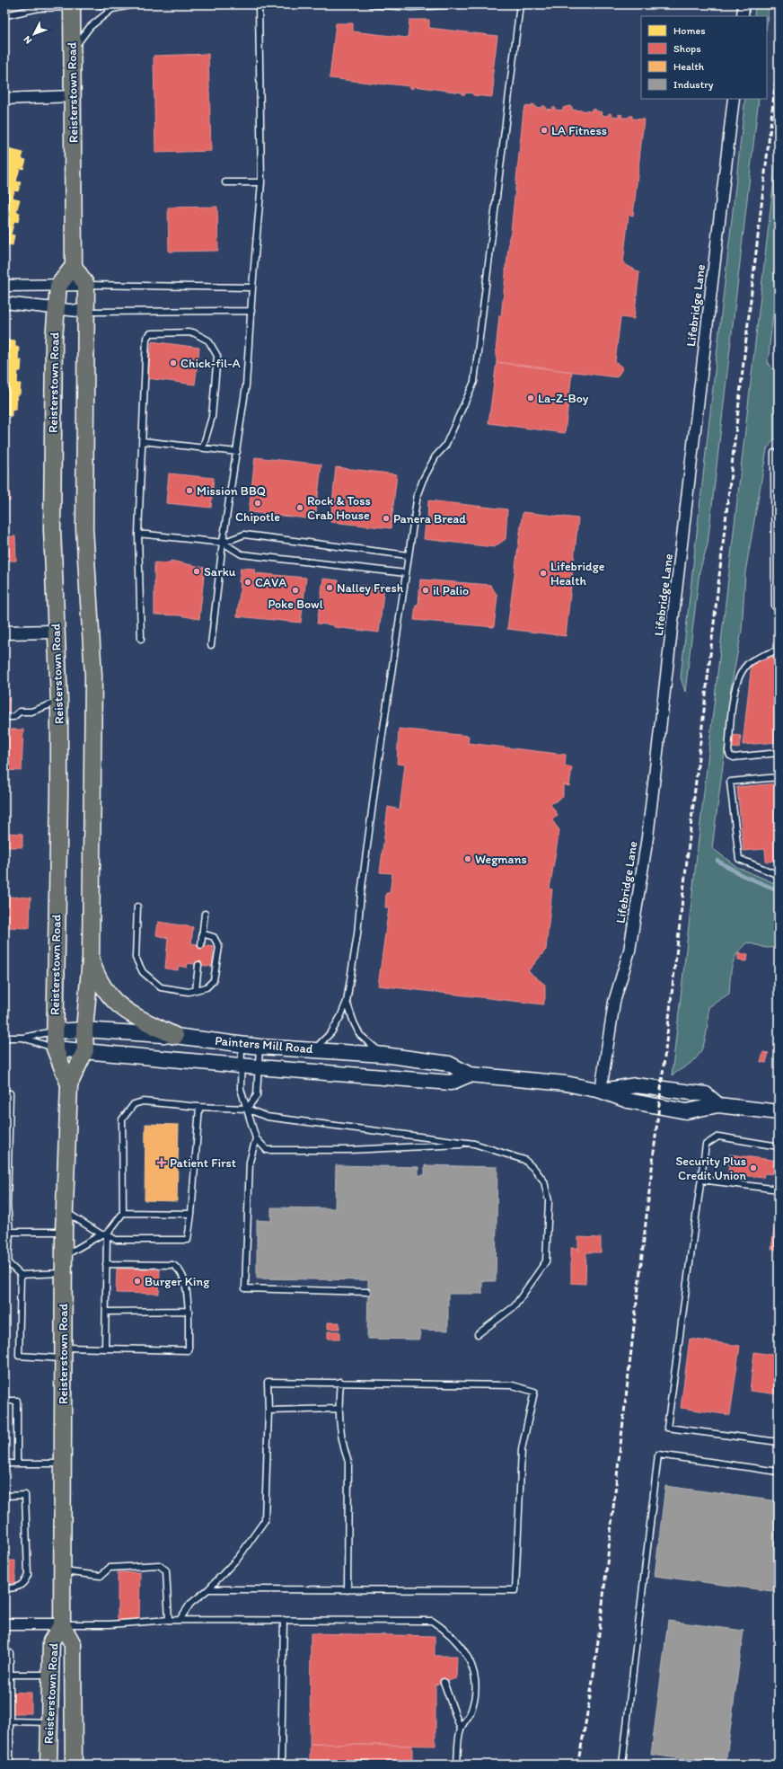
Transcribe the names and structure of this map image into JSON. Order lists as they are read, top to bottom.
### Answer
{
  "streets": {
    "main road": ["Reisterstown Road", "Painters Mill Road"],
    "street": ["Lifebridge Lane"]
  },
  "crossings": [
    ["Reisterstown Road", "Painters Mill Road"],
    ["Lifebridge Lane", "Painters Mill Road"]
  ],
  "places": {
    "other": [
      "LA Fitness",
      "Chick-fil-A",
      "La-Z-Boy",
      "Mission BBQ",
      "Chipotle",
      "Rock & Toss Crab House",
      "Panera Bread",
      "Sarku",
      "Lifebridge Health",
      "CAVA",
      "Nalley Fresh",
      "Poke Bowl",
      "il Palio",
      "Wegmans",
      "Security Plus Credit Union",
      "Burger King"
    ],
    "health": ["Patient First"]
  },
  "legend": [
    "Homes",
    "Shops",
    "Health",
    "Industry"
  ],
  "north": "bottom left"
}
